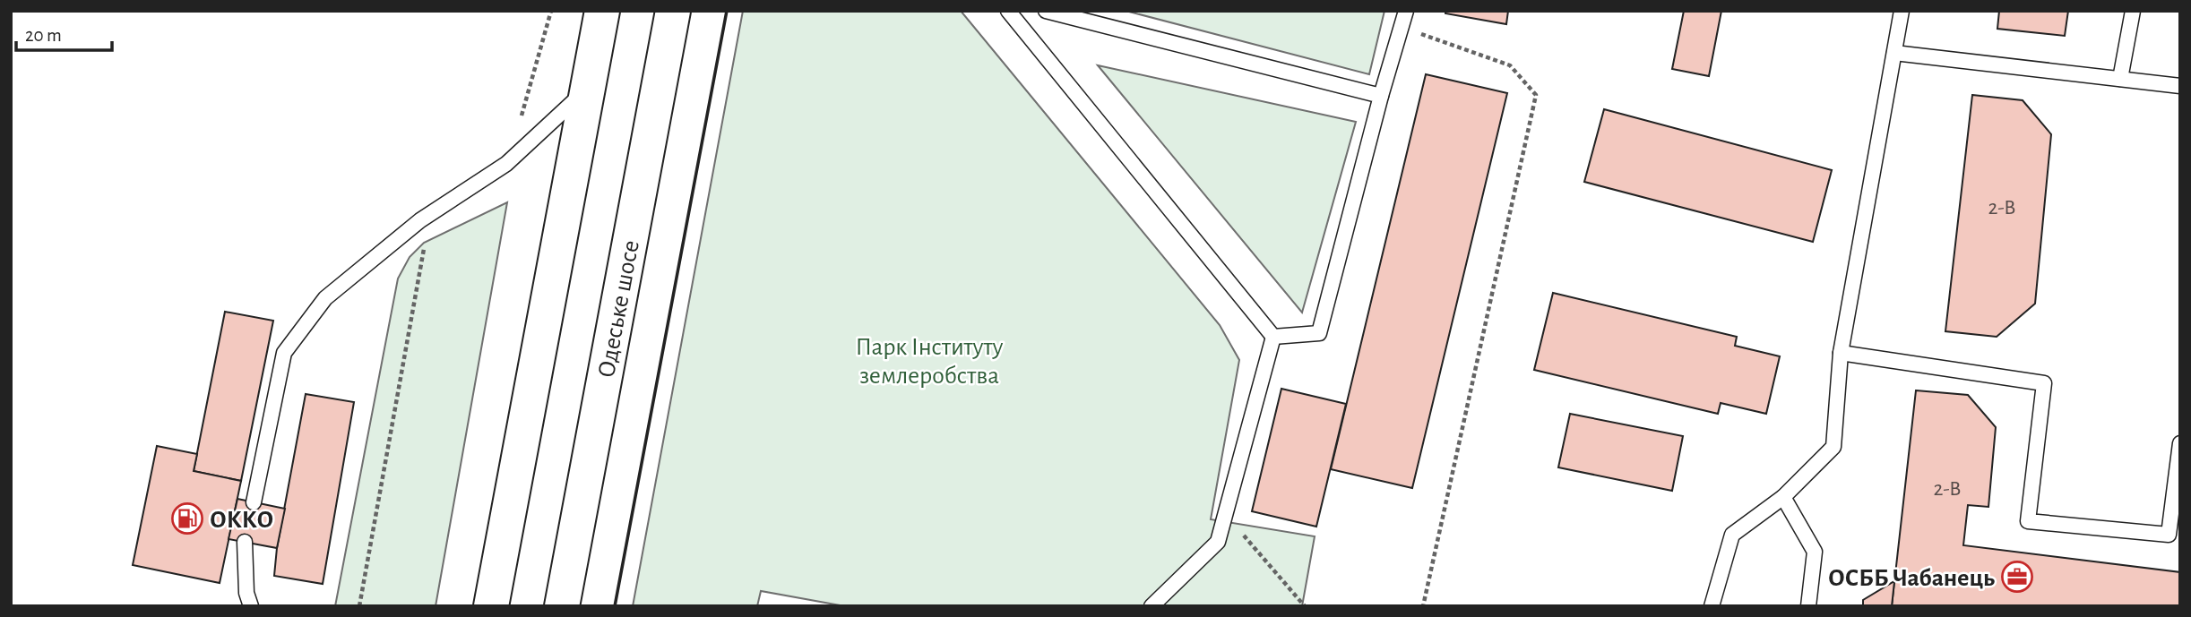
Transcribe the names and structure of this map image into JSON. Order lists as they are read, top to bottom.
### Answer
{
  "streets": {
    "highway": ["Одеське шосе"]
  },
  "parks": ["Парк Інституту землеробства"],
  "places": {
    "fuel station": ["ОККО"],
    "office": ["ОСББ Чабанець"]
  },
  "house_numbers": ["2-В", "2-В"],
  "scale_bar": "20 m"
}
